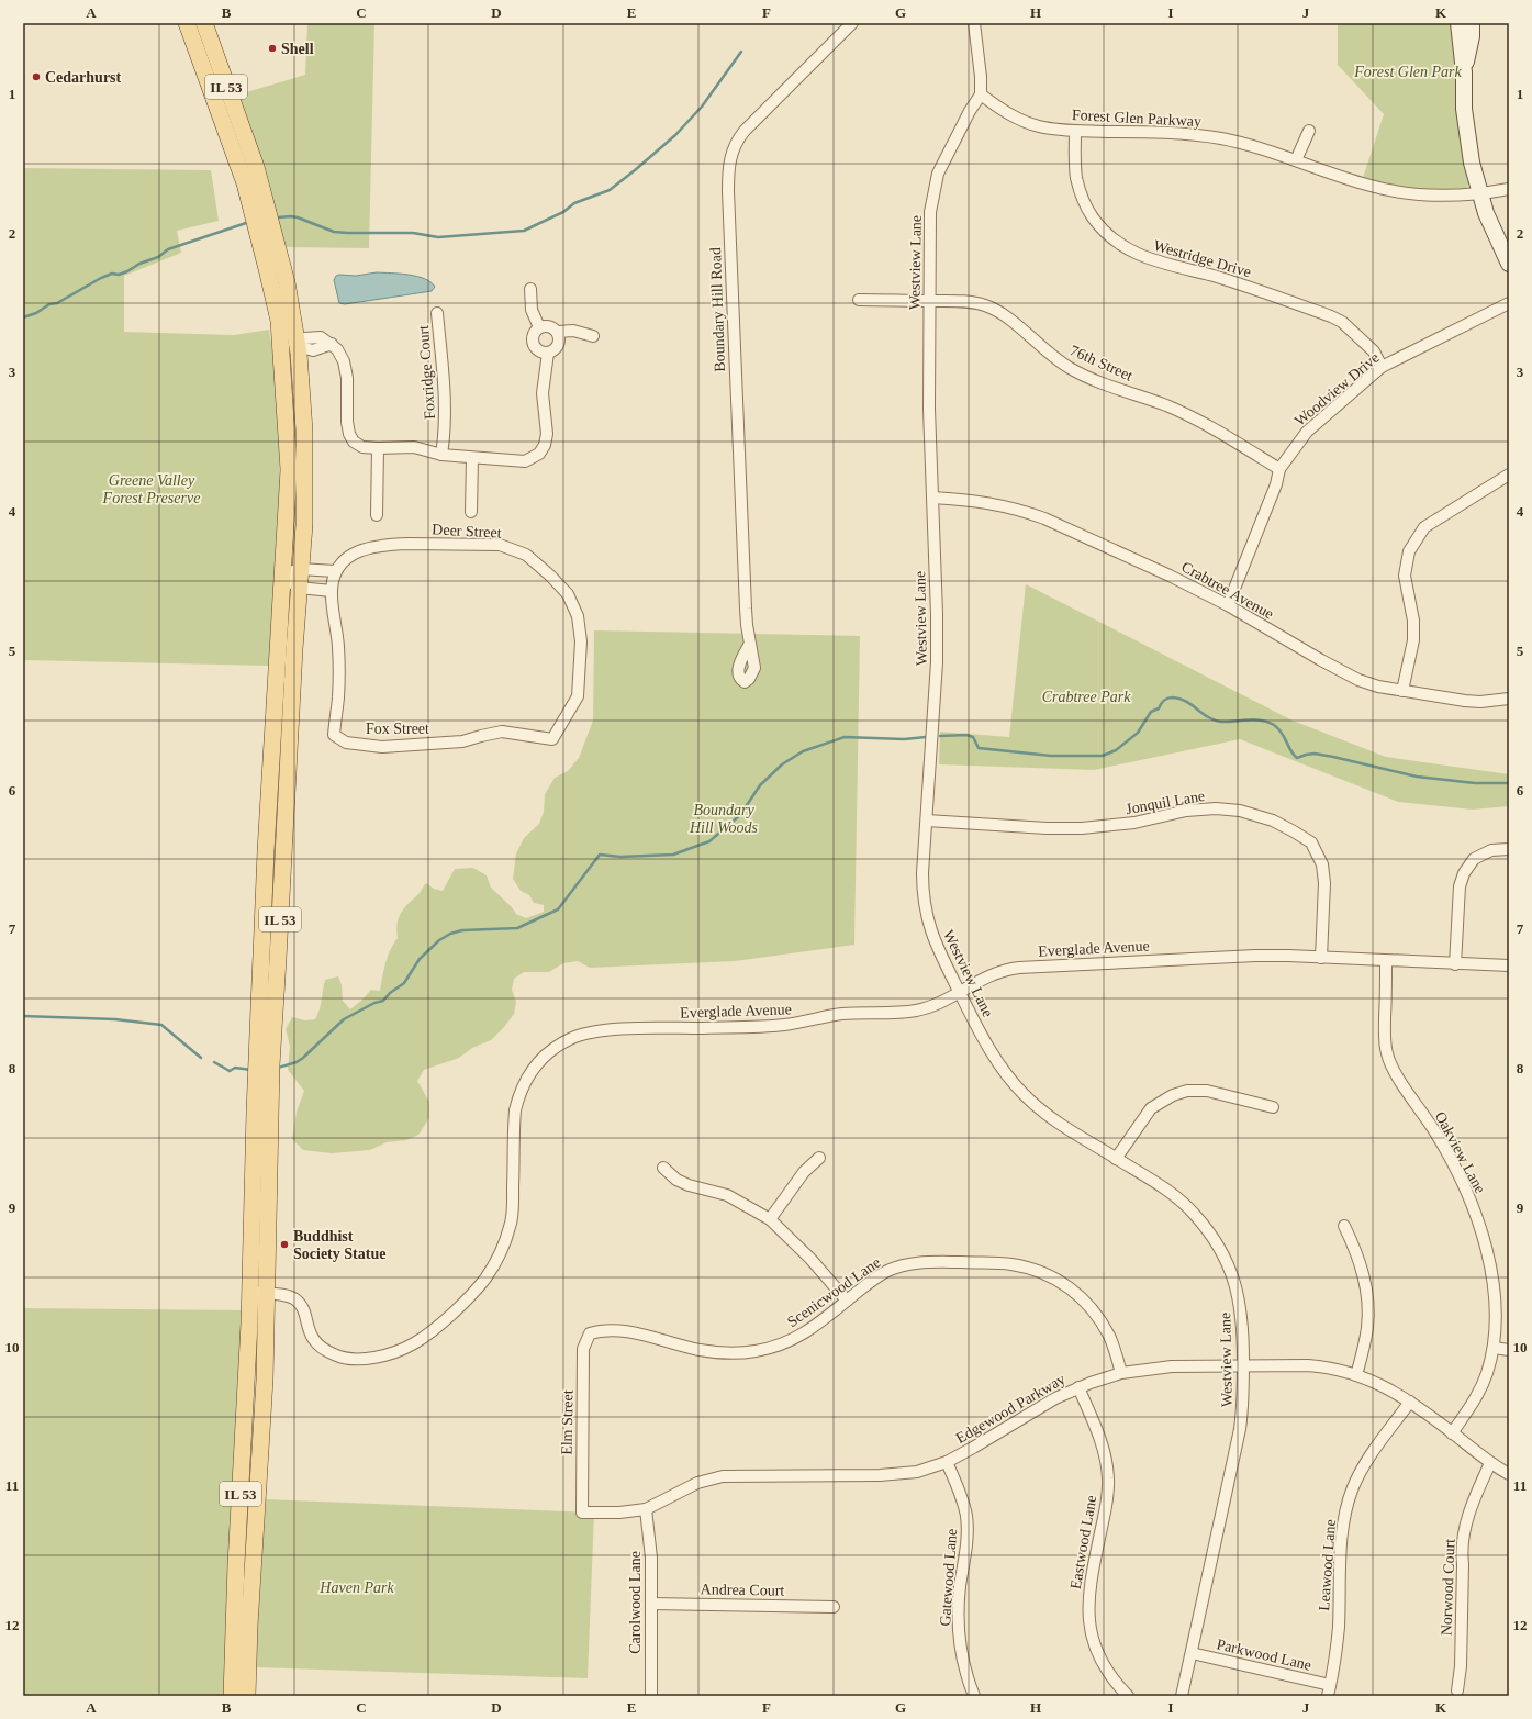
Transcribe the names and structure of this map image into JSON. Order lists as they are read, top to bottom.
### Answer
{
  "streets": {
    "main road": ["IL 53"],
    "street": [
      "Forest Glen Parkway",
      "Westridge Drive",
      "Westview Lane",
      "Boundary Hill Road",
      "76th Street",
      "Foxridge Court",
      "Woodview Drive",
      "Deer Street",
      "Crabtree Avenue",
      "Fox Street",
      "Jonquil Lane",
      "Everglade Avenue",
      "Oakview Lane",
      "Scenicwood Lane",
      "Edgewood Parkway",
      "Elm Street",
      "Eastwood Lane",
      "Leawood Lane",
      "Gatewood Lane",
      "Norwood Court",
      "Andrea Court",
      "Carolwood Lane",
      "Parkwood Lane"
    ]
  },
  "crossings": [
    ["IL 53", "Everglade Avenue"],
    ["Forest Glen Parkway", "Westridge Drive"],
    ["Forest Glen Parkway", "Westview Lane"],
    ["Westridge Drive", "Woodview Drive"],
    ["Westview Lane", "76th Street"],
    ["Westview Lane", "Crabtree Avenue"],
    ["Westview Lane", "Jonquil Lane"],
    ["Westview Lane", "Everglade Avenue"],
    ["Westview Lane", "Edgewood Parkway"],
    ["Westview Lane", "Parkwood Lane"],
    ["76th Street", "Woodview Drive"],
    ["Woodview Drive", "Crabtree Avenue"],
    ["Deer Street", "Fox Street"],
    ["Jonquil Lane", "Everglade Avenue"],
    ["Everglade Avenue", "Oakview Lane"],
    ["Oakview Lane", "Edgewood Parkway"],
    ["Scenicwood Lane", "Edgewood Parkway"],
    ["Scenicwood Lane", "Elm Street"],
    ["Edgewood Parkway", "Elm Street"],
    ["Edgewood Parkway", "Eastwood Lane"],
    ["Edgewood Parkway", "Leawood Lane"],
    ["Edgewood Parkway", "Gatewood Lane"],
    ["Edgewood Parkway", "Norwood Court"],
    ["Edgewood Parkway", "Carolwood Lane"],
    ["Leawood Lane", "Parkwood Lane"],
    ["Andrea Court", "Carolwood Lane"]
  ],
  "parks": [
    "Forest Glen Park",
    "Greene Valley Forest Preserve",
    "Crabtree Park",
    "Boundary Hill Woods",
    "Haven Park"
  ],
  "places": ["Shell", "Cedarhurst", "Buddhist Society Statue"],
  "grid": {
    "columns": [
      "A",
      "B",
      "C",
      "D",
      "E",
      "F",
      "G",
      "H",
      "I",
      "J",
      "K"
    ],
    "rows": [
      "1",
      "2",
      "3",
      "4",
      "5",
      "6",
      "7",
      "8",
      "9",
      "10",
      "11",
      "12"
    ]
  }
}
